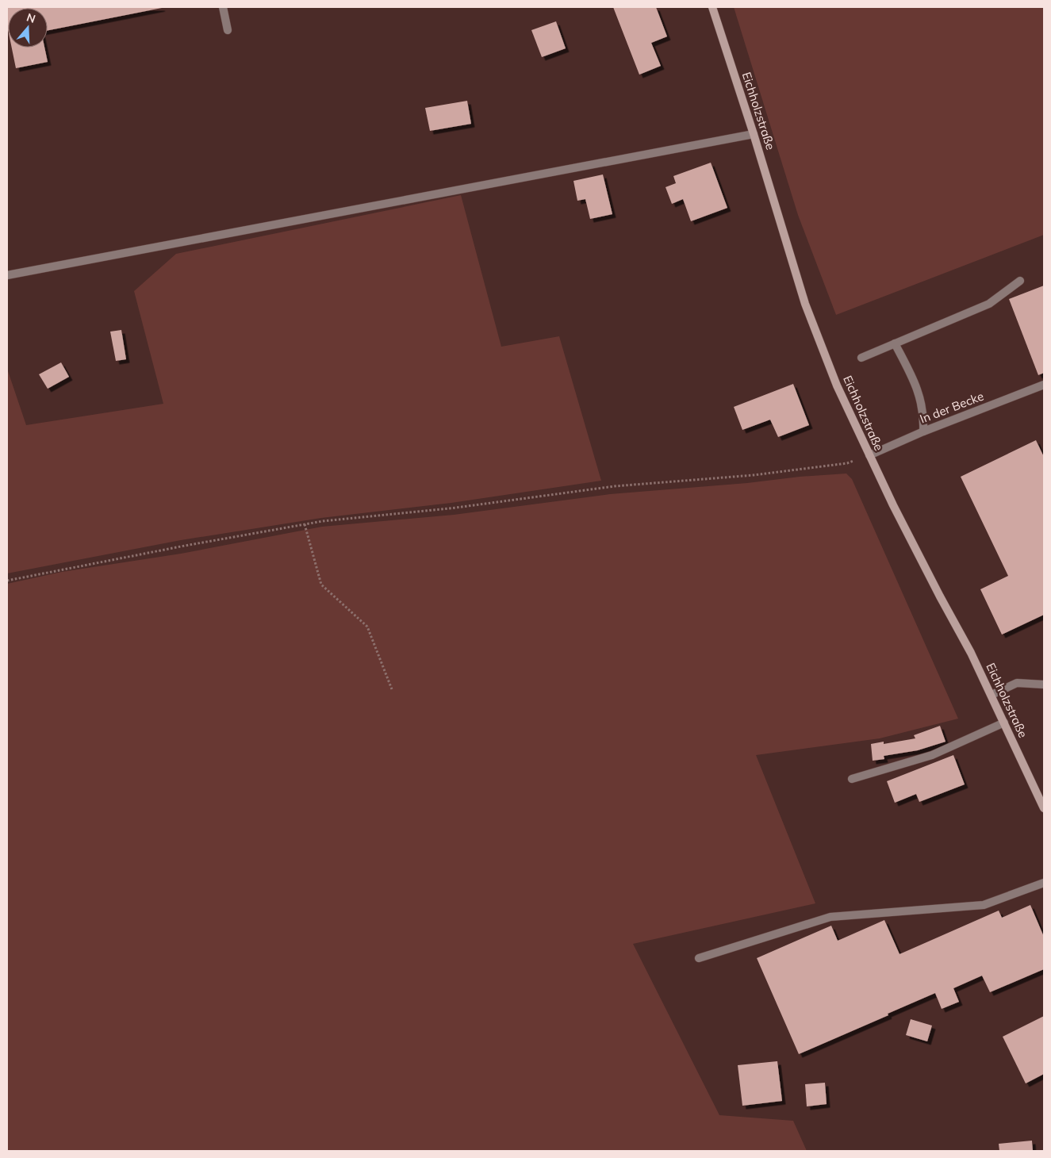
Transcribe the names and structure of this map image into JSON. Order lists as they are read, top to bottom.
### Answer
{
  "streets": {
    "main road": ["Eichholzstraße"],
    "street": ["In der Becke"]
  },
  "crossings": [
    ["Eichholzstraße", "In der Becke"]
  ],
  "north": "top"
}
